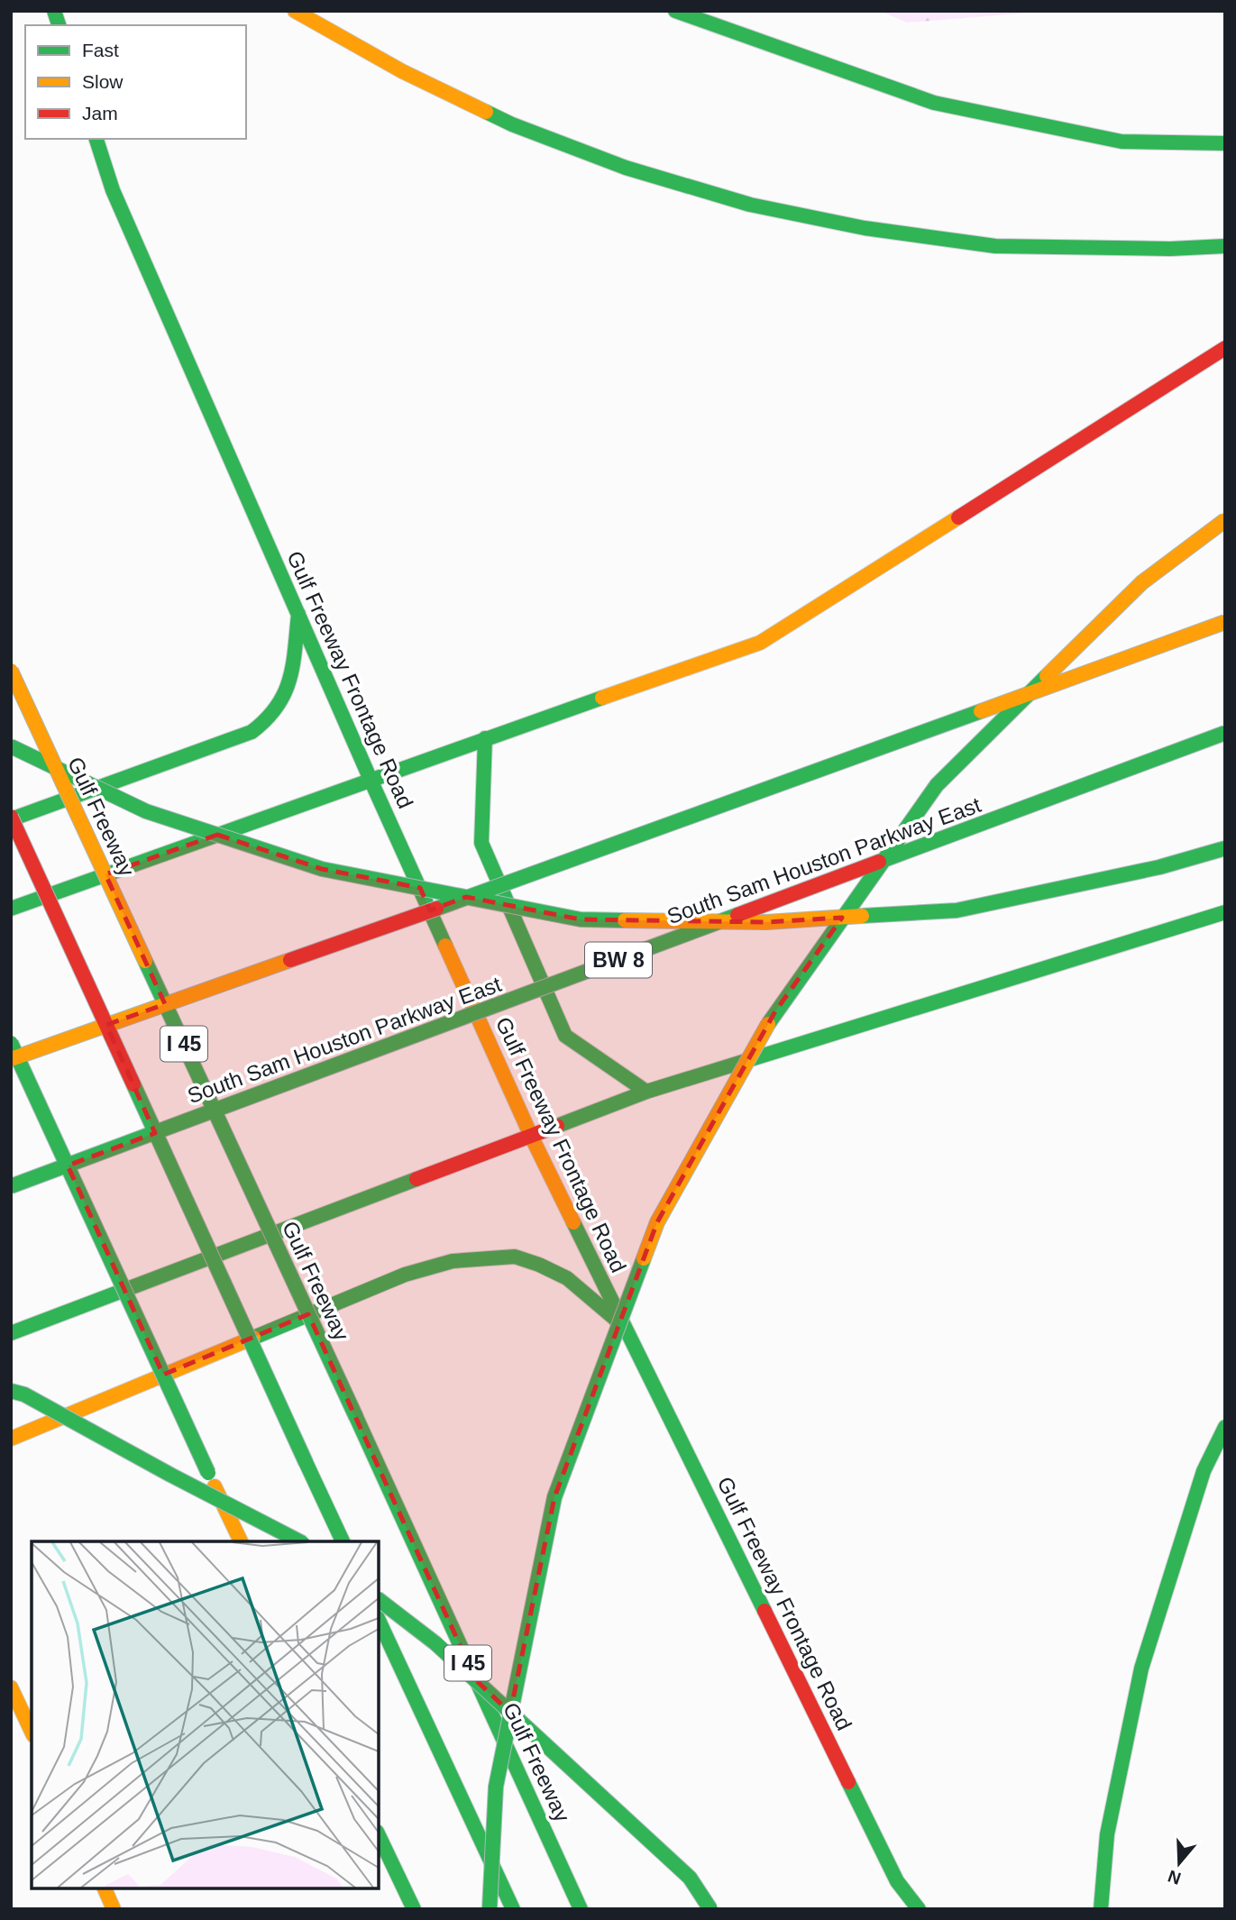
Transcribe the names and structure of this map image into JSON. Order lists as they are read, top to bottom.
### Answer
{
  "streets": {
    "main road": [
      "Gulf Freeway Frontage Road",
      "Gulf Freeway",
      "South Sam Houston Parkway East",
      "BW 8",
      "I 45"
    ]
  },
  "legend": ["Fast", "Slow", "Jam"],
  "north": "bottom"
}
